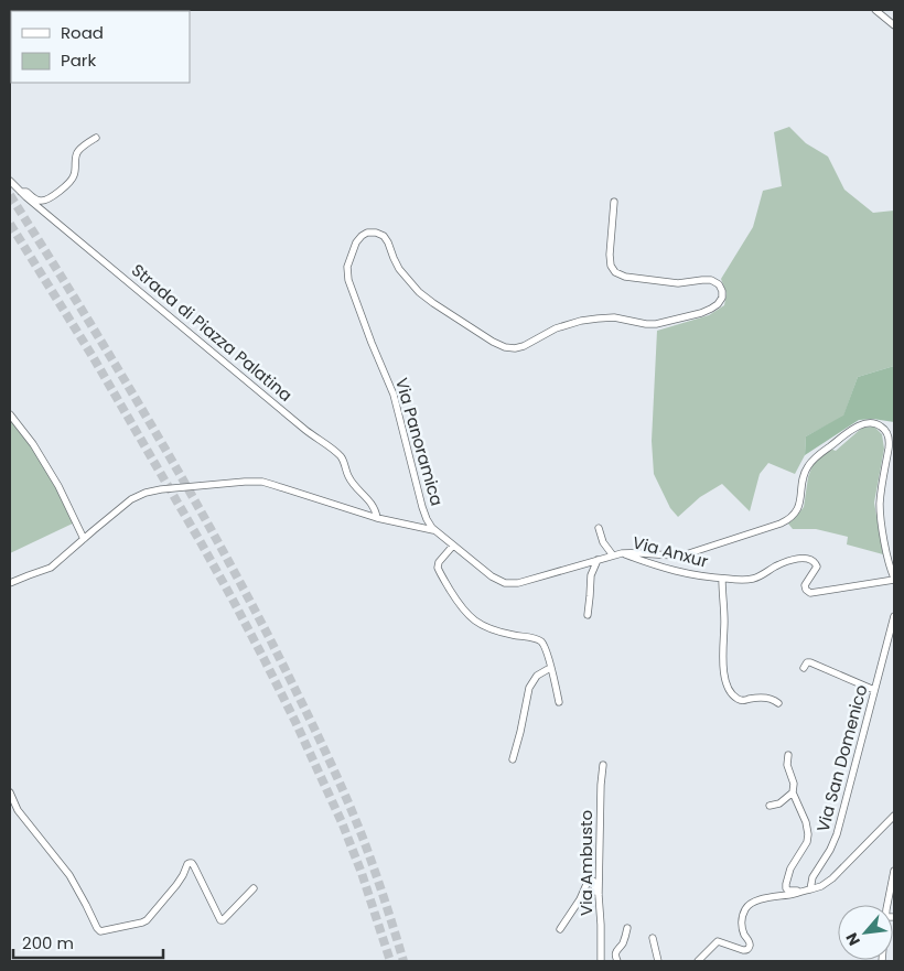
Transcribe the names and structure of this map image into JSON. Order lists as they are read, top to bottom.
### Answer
{
  "streets": {
    "street": [
      "Strada di Piazza Palatina",
      "Via Panoramica",
      "Via Anxur",
      "Via San Domenico",
      "Via Ambusto"
    ]
  },
  "crossings": [
    ["Via Panoramica", "Via Anxur"]
  ],
  "legend": ["Road", "Park"],
  "scale_bar": "200 m",
  "north": "bottom left"
}
